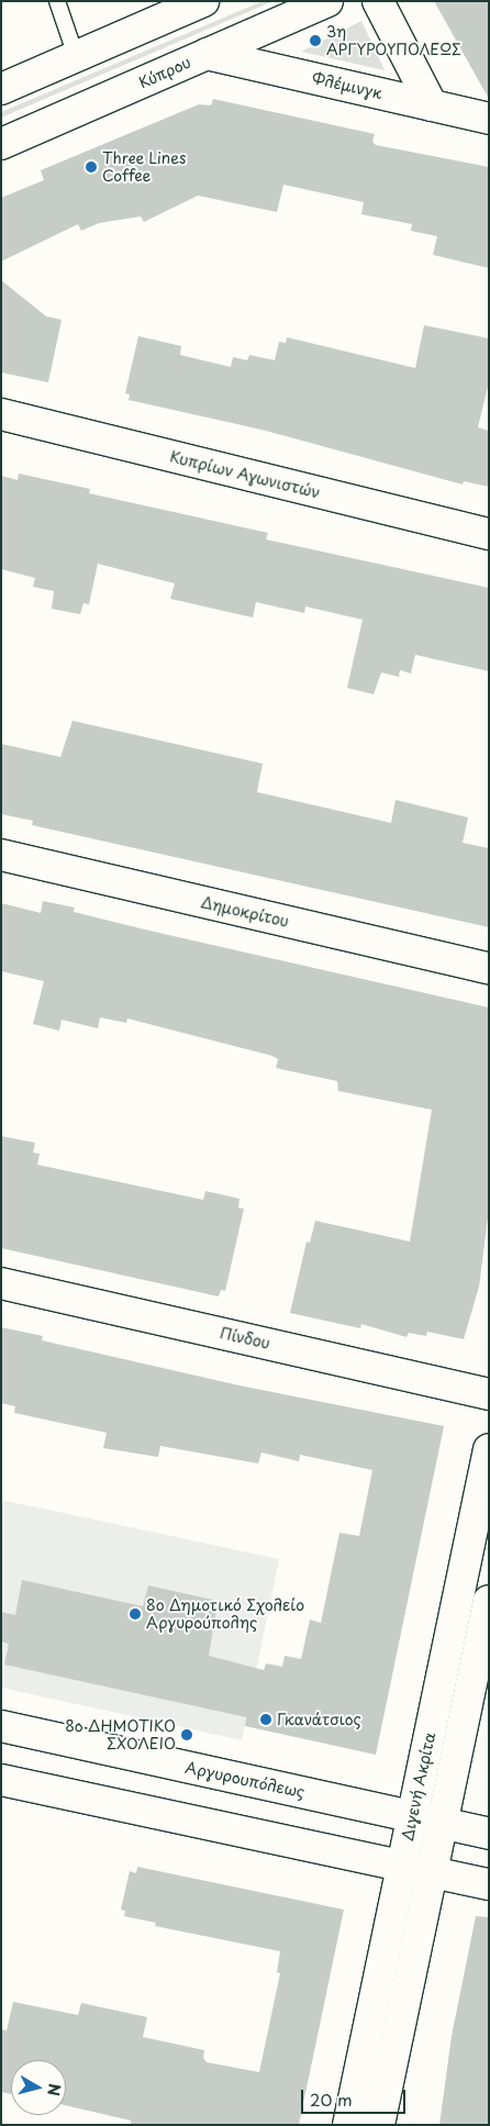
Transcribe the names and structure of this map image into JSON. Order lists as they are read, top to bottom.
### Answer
{
  "streets": {
    "street": [
      "Κύπρου",
      "Φλέμινγκ",
      "Κυπρίων Αγωνιστών",
      "Δημοκρίτου",
      "Πίνδου",
      "Αργυρουπόλεως",
      "Διγενή Ακρίτα"
    ]
  },
  "crossings": [
    ["Κύπρου", "Φλέμινγκ"],
    ["Αργυρουπόλεως", "Διγενή Ακρίτα"]
  ],
  "places": [
    "3η ΑΡΓΥΡΟΥΠΟΛΕΩΣ",
    "Three Lines Coffee",
    "8ο Δημοτικό Σχολείο Αργυρούπολης",
    "Γκανάτσιος",
    "8ο ΔΗΜΟΤΙΚΟ ΣΧΟΛΕΙΟ"
  ],
  "scale_bar": "20 m",
  "north": "right"
}
